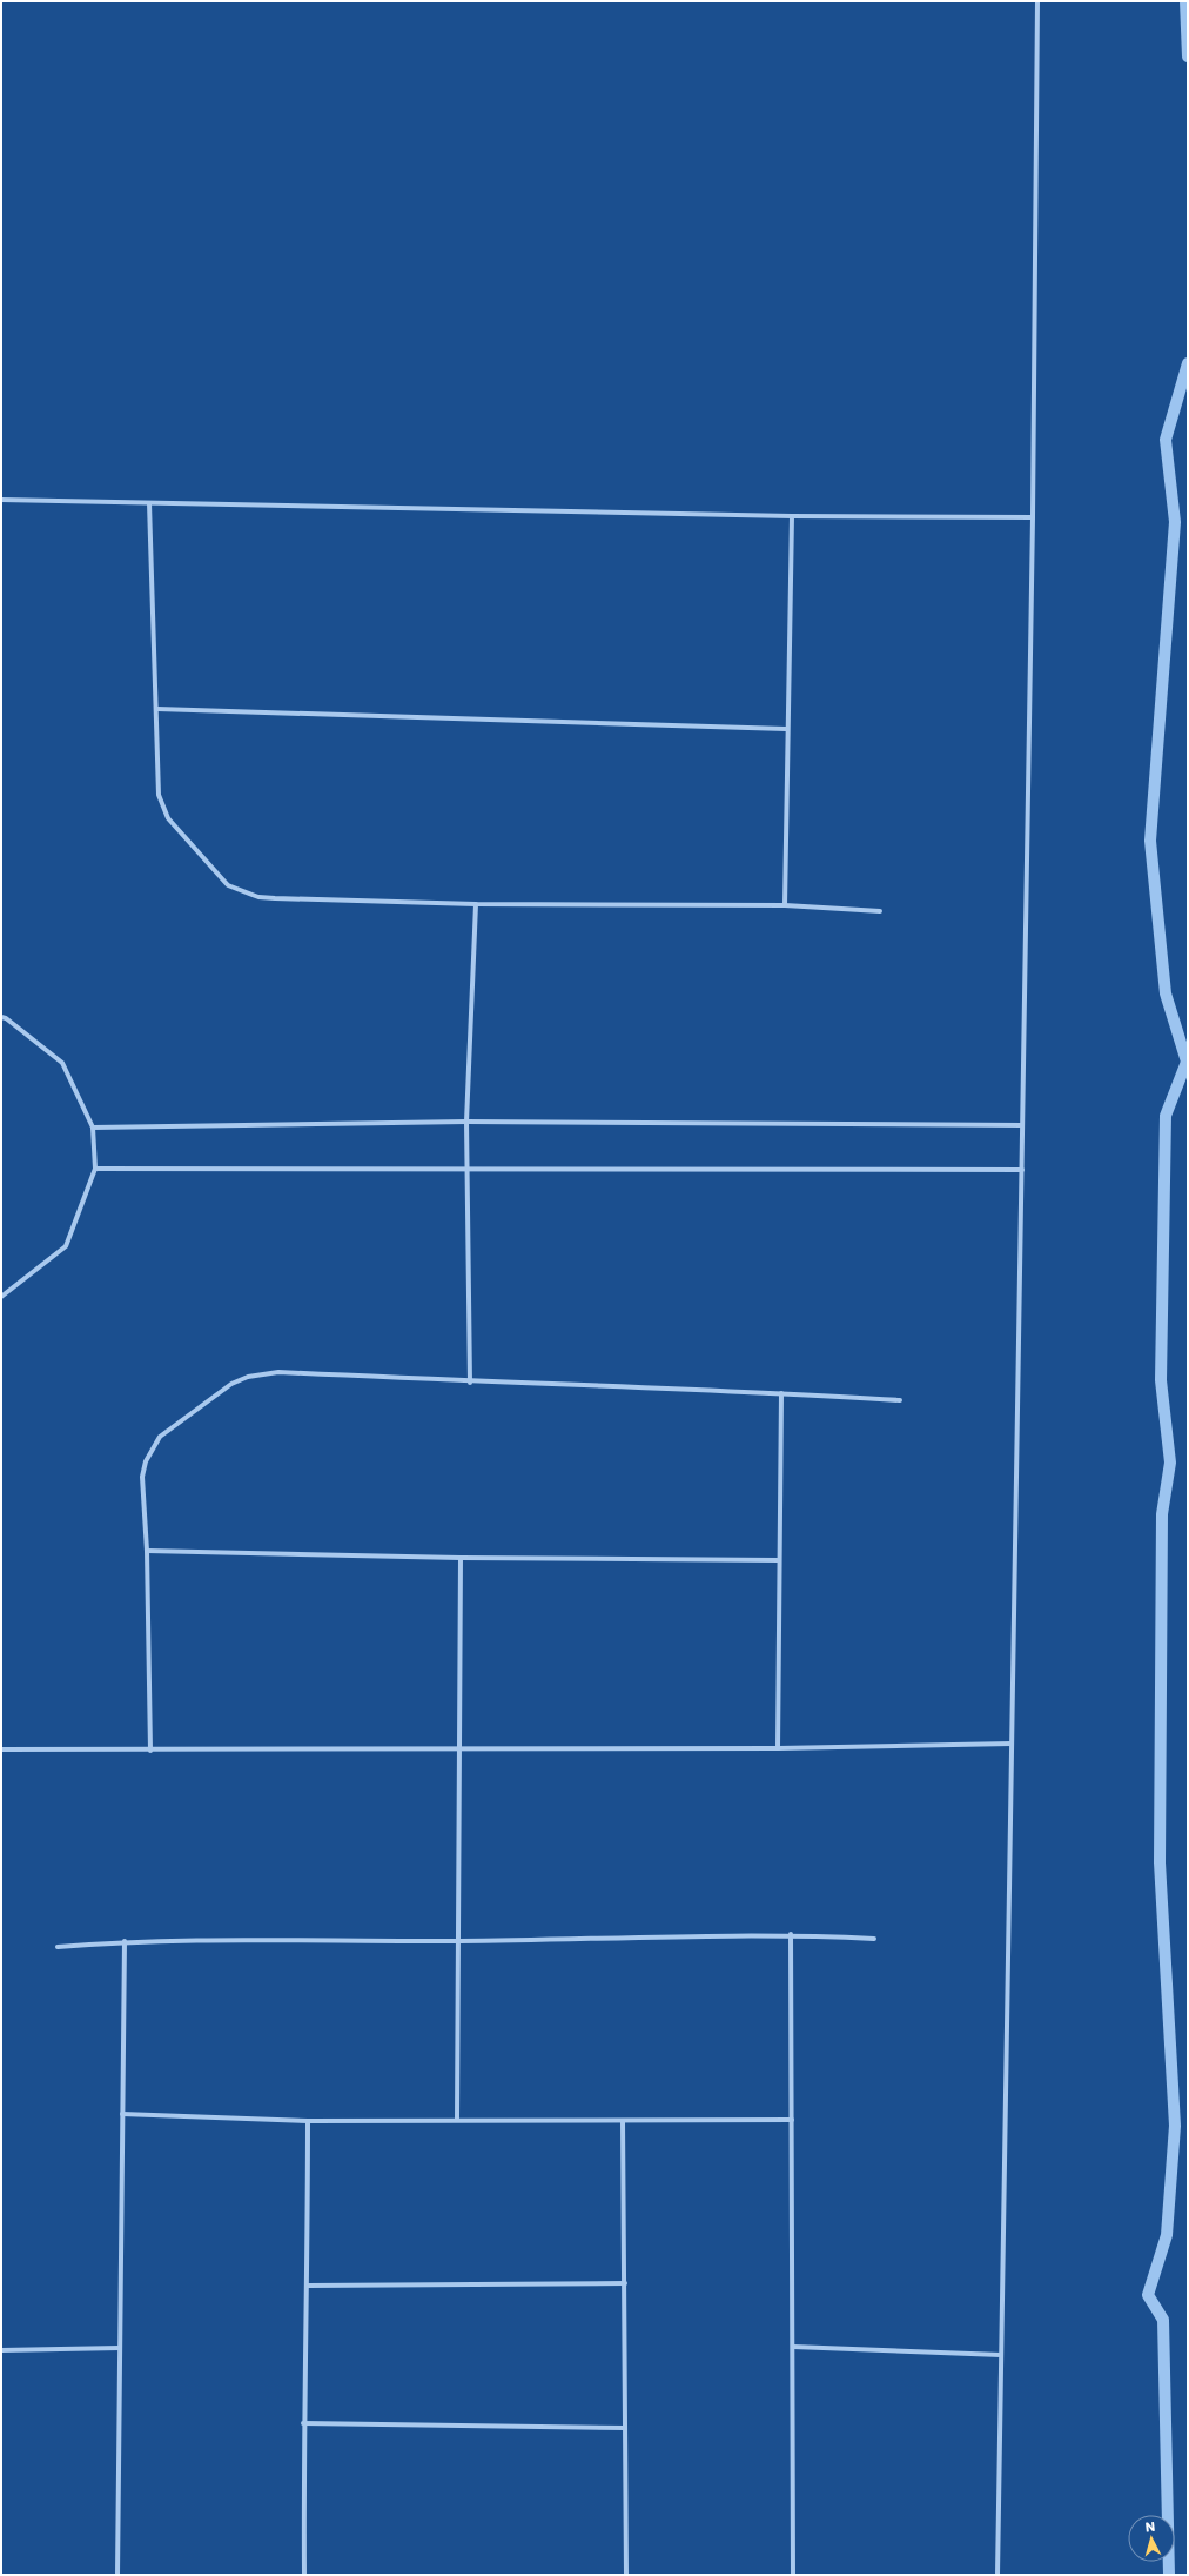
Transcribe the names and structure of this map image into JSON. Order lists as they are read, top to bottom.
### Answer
{
  "north": "top"
}
